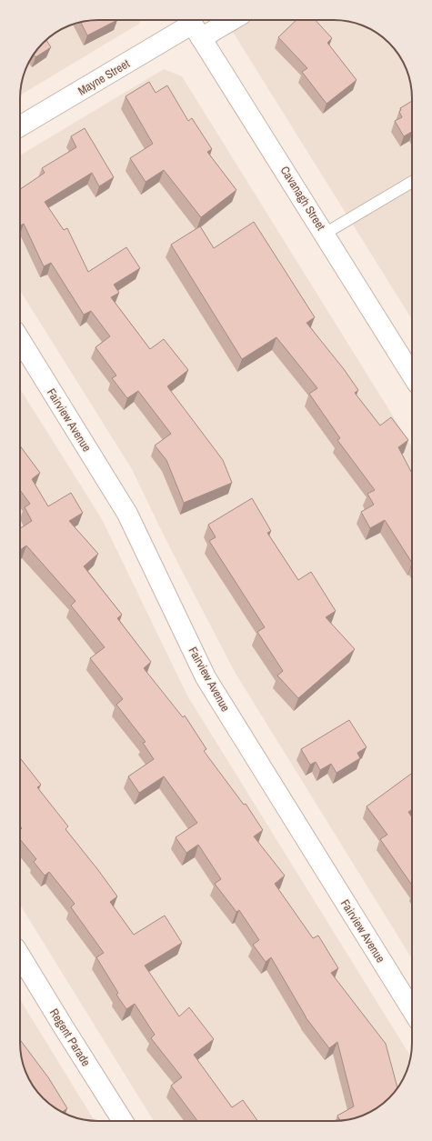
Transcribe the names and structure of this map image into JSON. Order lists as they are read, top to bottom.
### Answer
{
  "streets": {
    "street": [
      "Mayne Street",
      "Cavanagh Street",
      "Fairview Avenue",
      "Regent Parade"
    ]
  },
  "crossings": [
    ["Mayne Street", "Cavanagh Street"]
  ]
}
